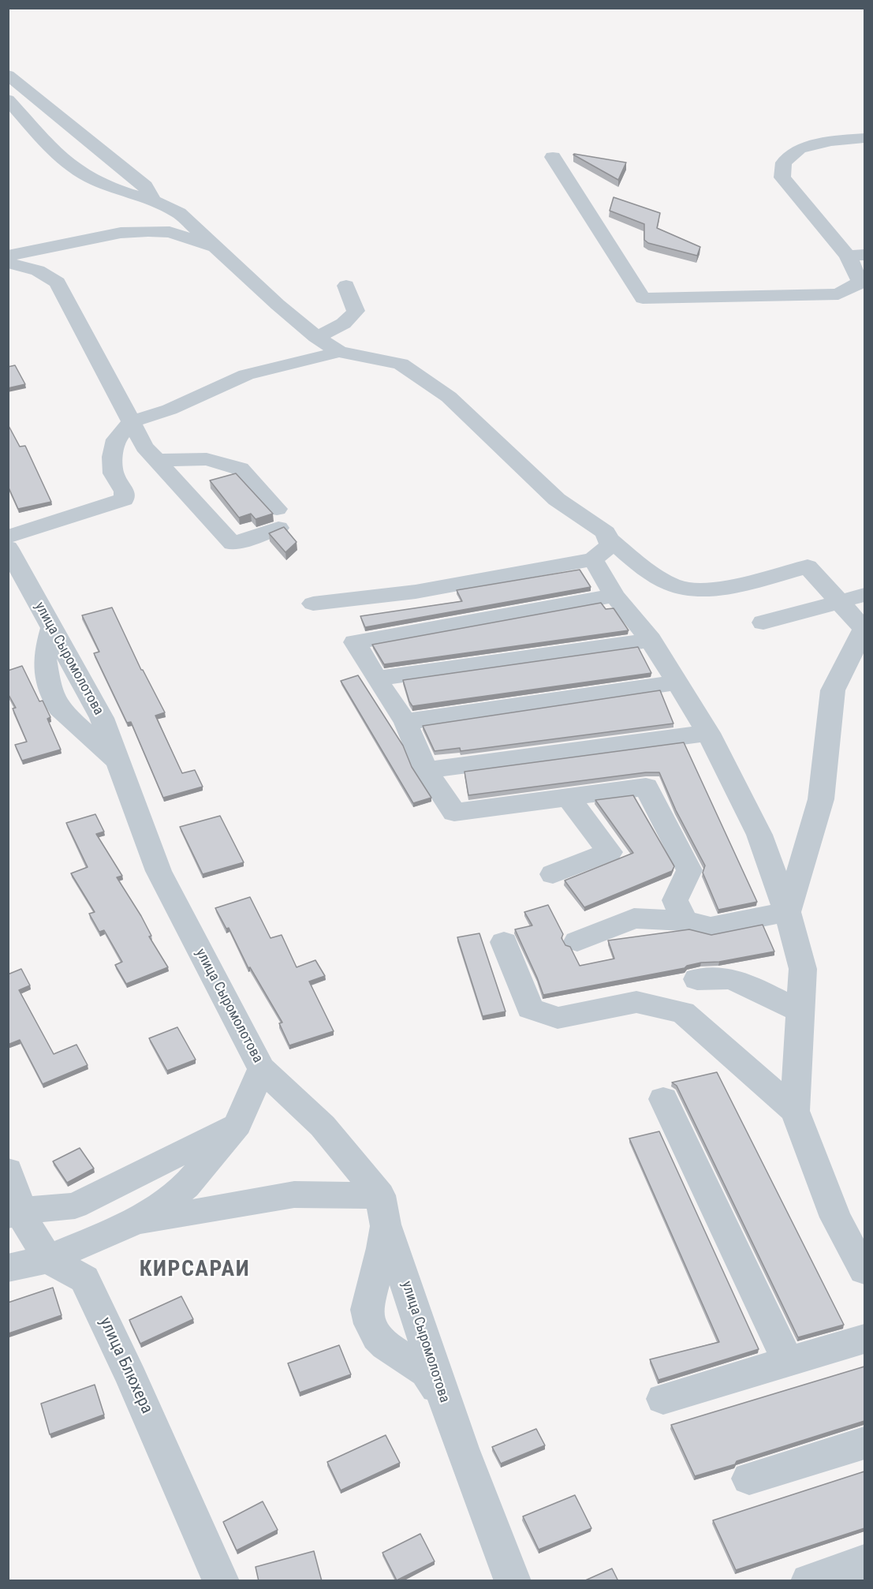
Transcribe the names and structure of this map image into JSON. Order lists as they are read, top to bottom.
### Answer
{
  "streets": {
    "street": ["улица Сыромолотова", "улица Блюхера"]
  },
  "districts": ["КИРСАРАИ"]
}
